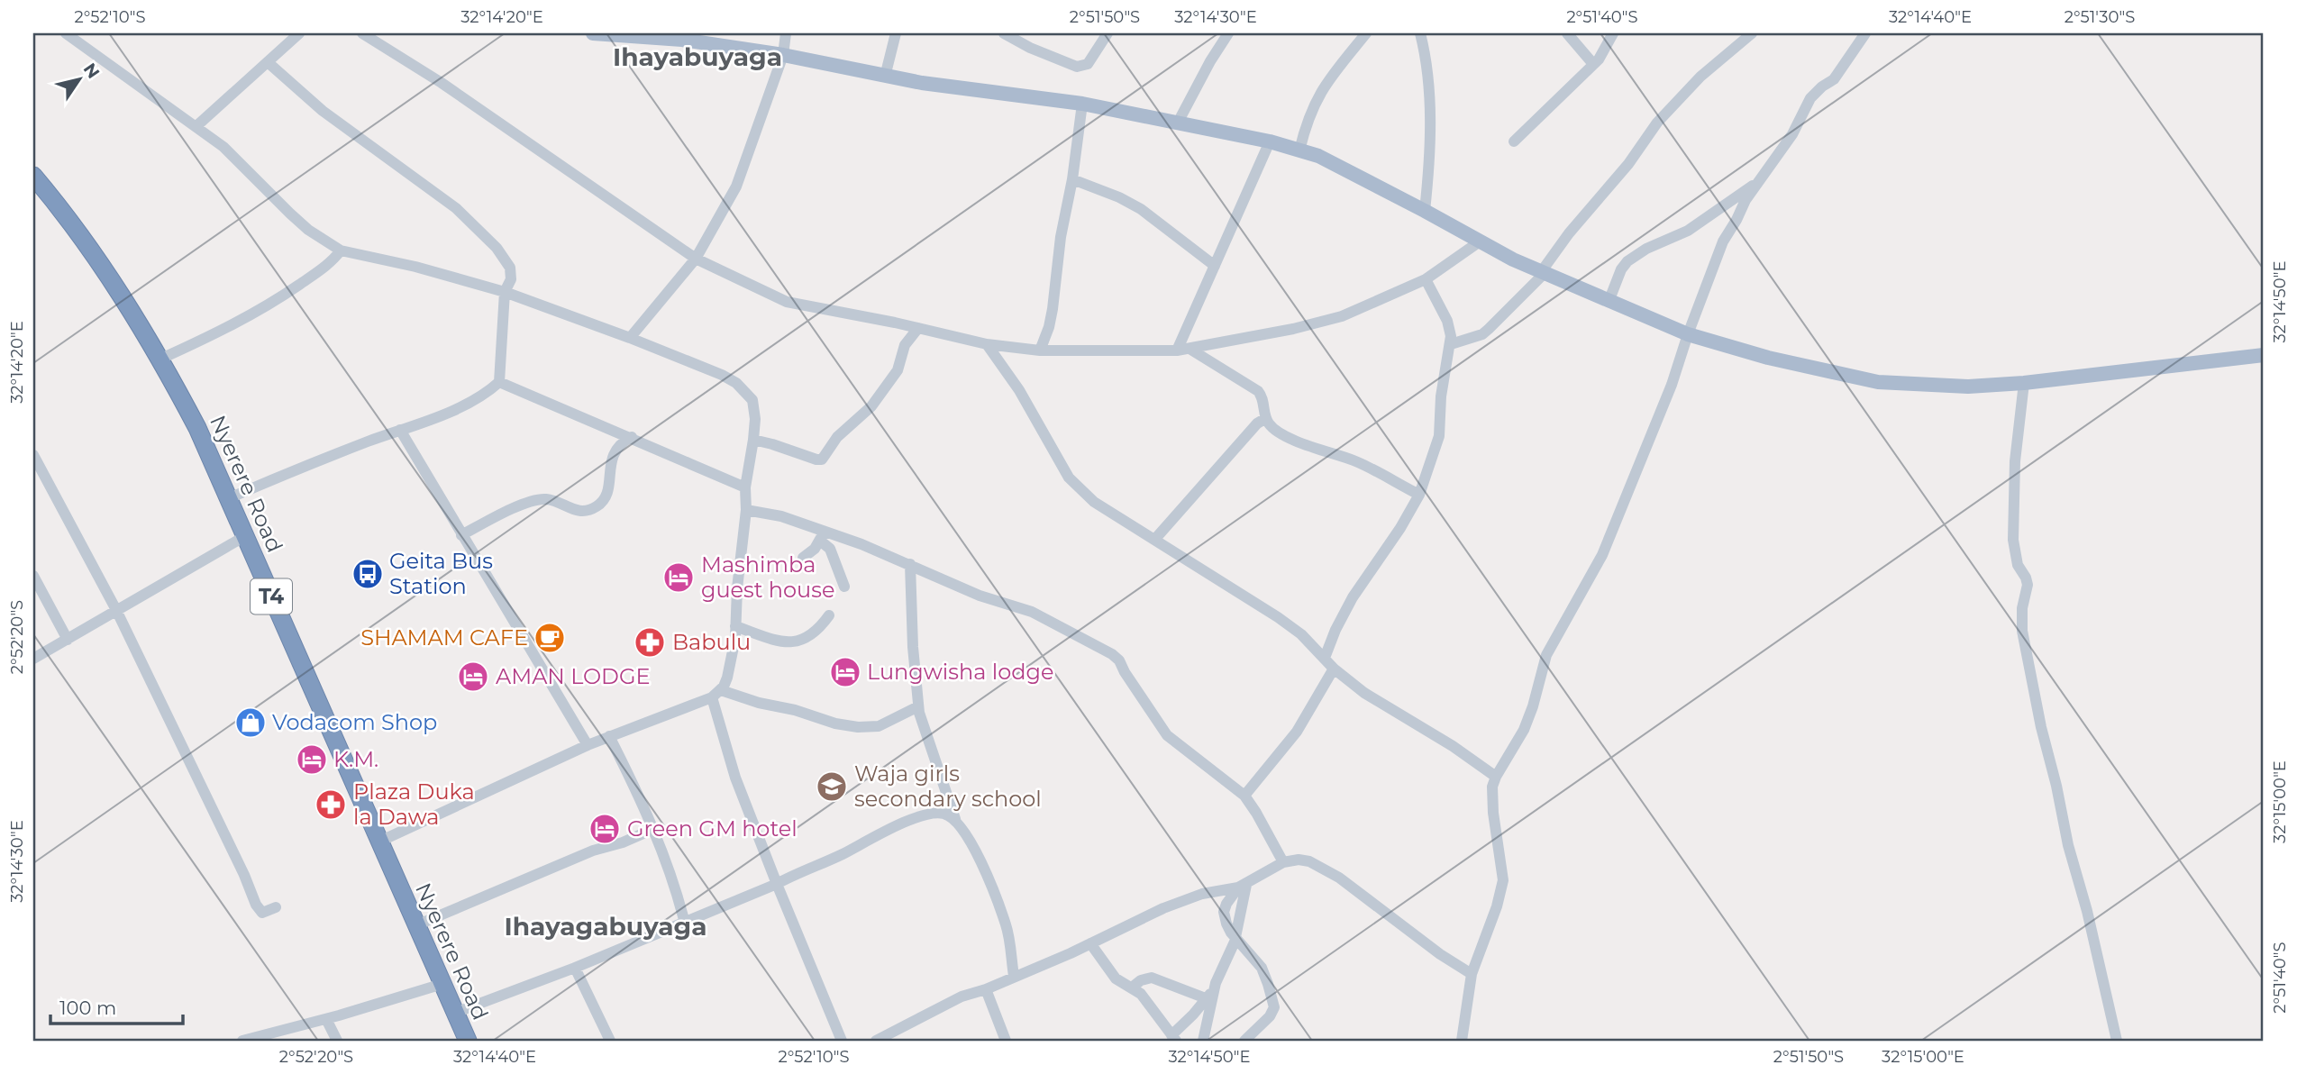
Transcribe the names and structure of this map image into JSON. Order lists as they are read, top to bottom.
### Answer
{
  "streets": {
    "highway": ["Nyerere Road", "T4"]
  },
  "districts": ["Ihayabuyaga", "Ihayagabuyaga"],
  "places": {
    "bus stop": ["Geita Bus Station"],
    "hotel": [
      "Mashimba guest house",
      "Lungwisha lodge",
      "AMAN LODGE",
      "K.M.",
      "Green GM hotel"
    ],
    "cafe": ["SHAMAM CAFE"],
    "pharmacy": ["Babulu", "Plaza Duka la Dawa"],
    "shop": ["Vodacom Shop"],
    "school or university": ["Waja girls secondary school"]
  },
  "scale_bar": "100 m",
  "north": "top right",
  "coordinates": [
    "2°52'10\"S",
    "32°14'20\"E",
    "2°51'50\"S",
    "32°14'30\"E",
    "2°51'40\"S",
    "32°14'40\"E",
    "2°51'30\"S",
    "32°14'50\"E",
    "2°52'20\"S",
    "32°15'00\"E"
  ]
}
